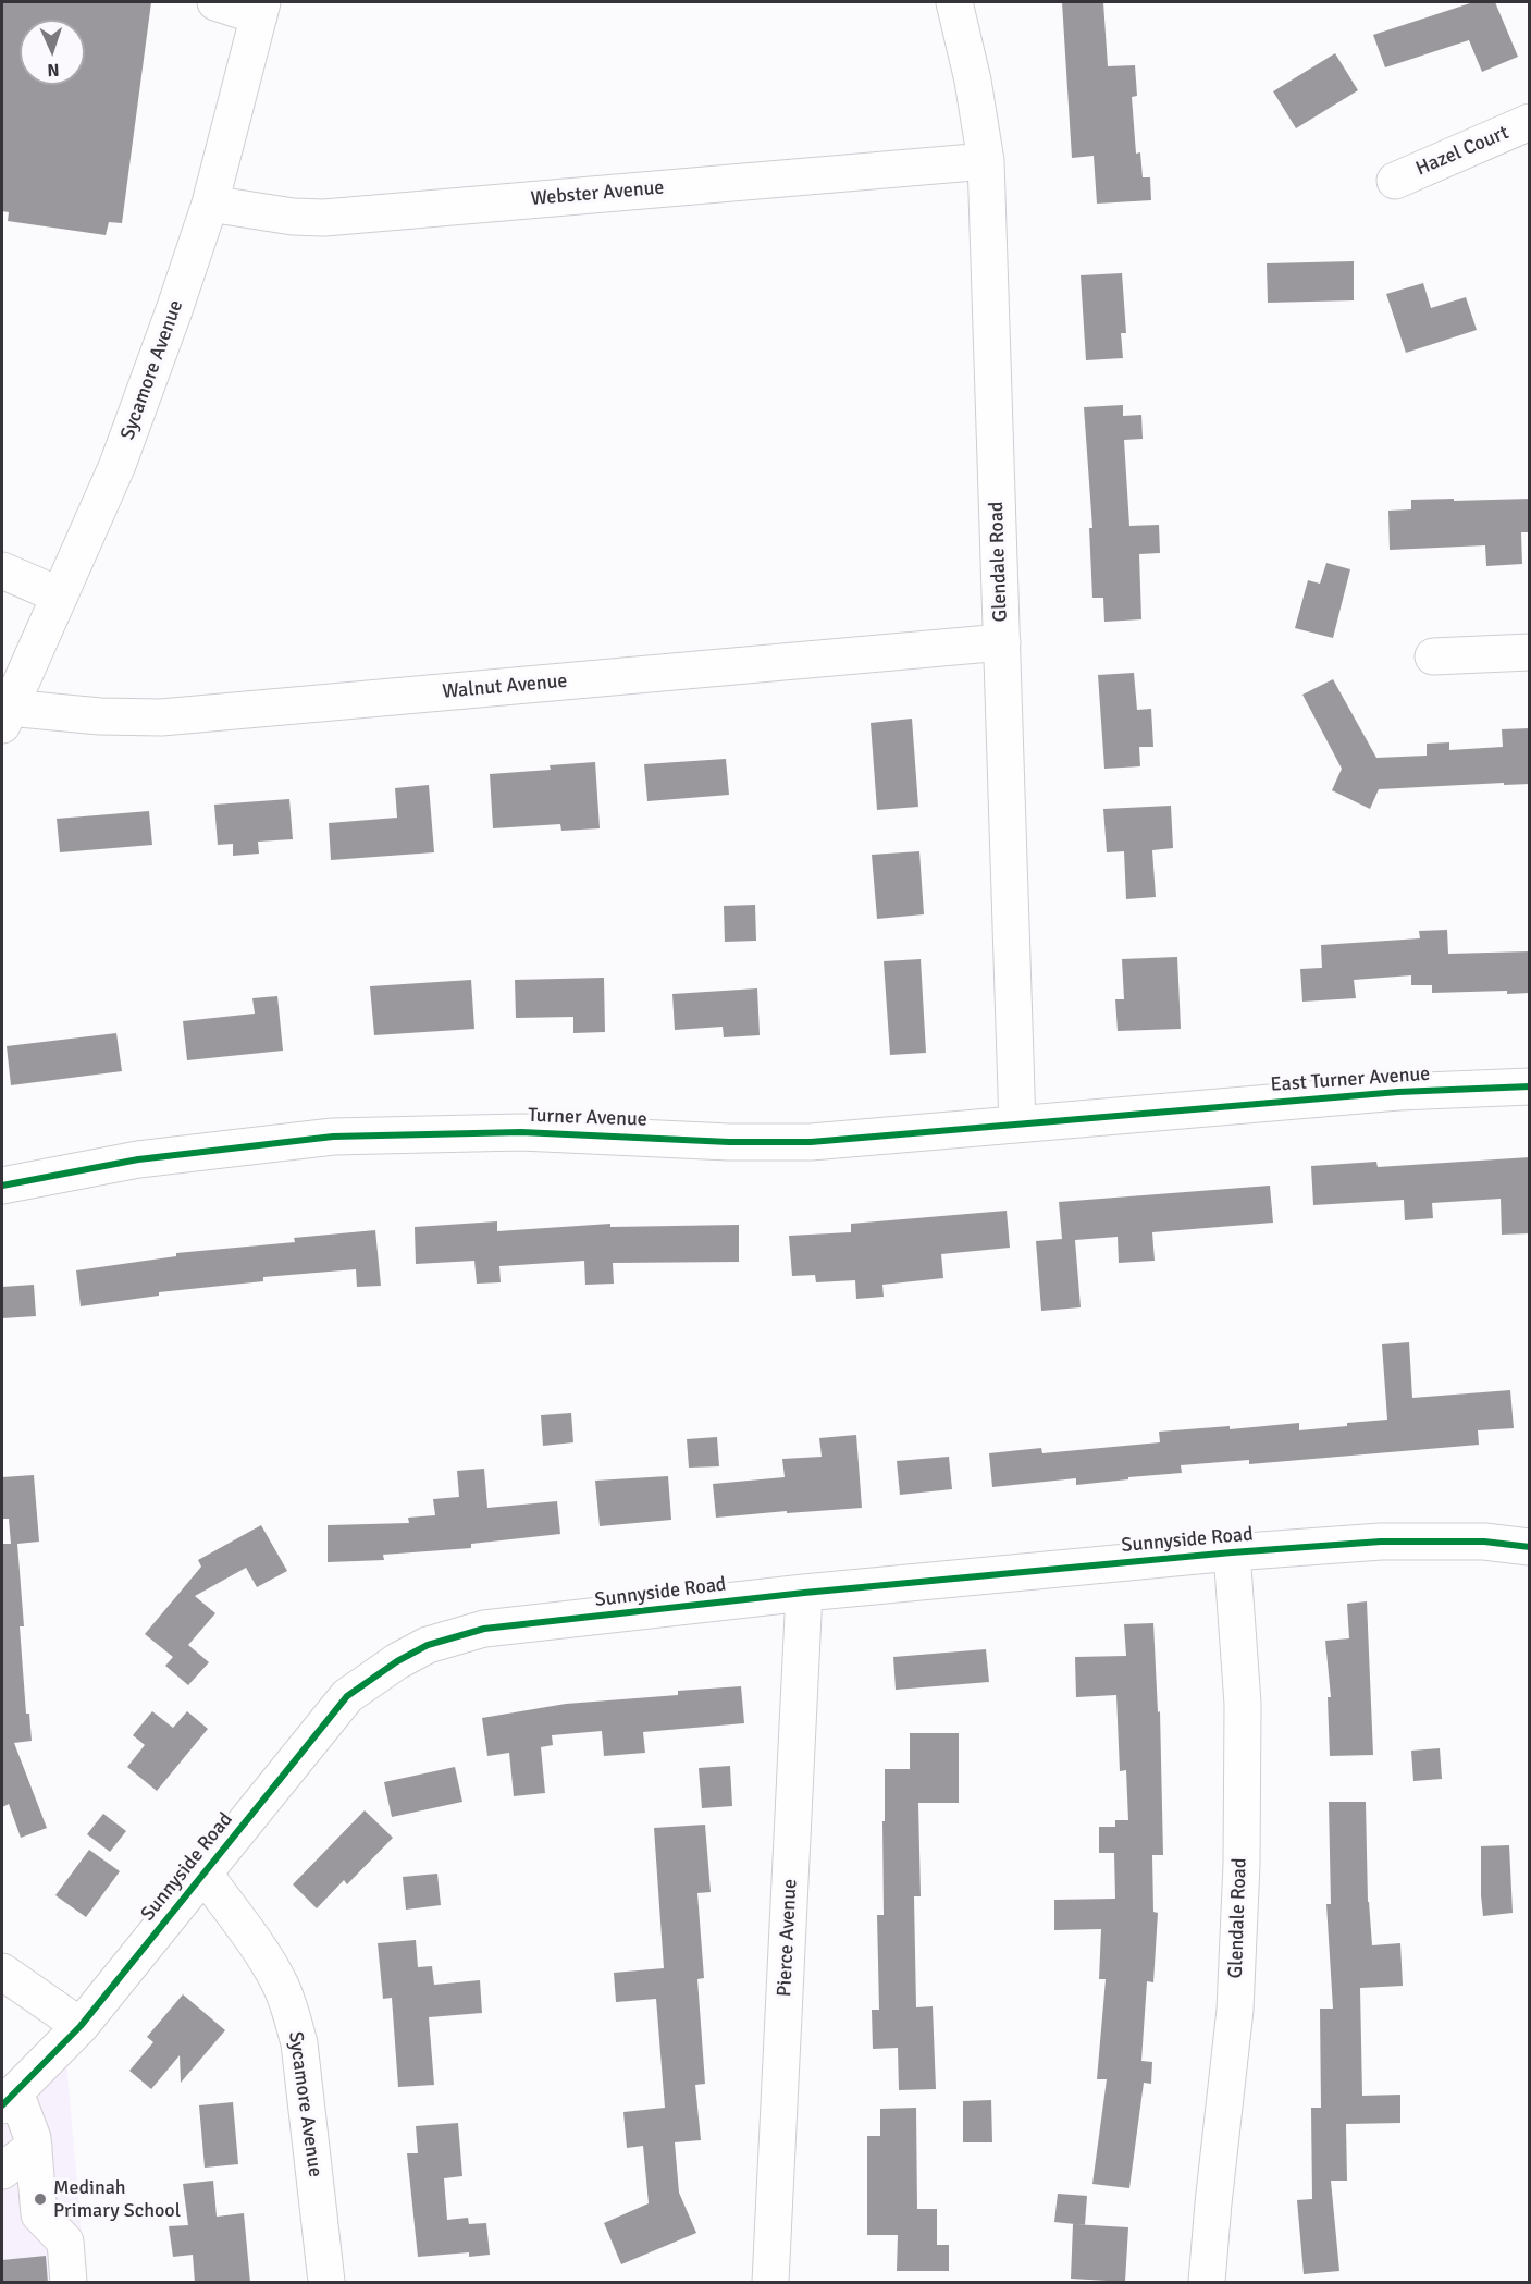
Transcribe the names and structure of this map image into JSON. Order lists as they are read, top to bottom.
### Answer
{
  "streets": {
    "street": [
      "Hazel Court",
      "Webster Avenue",
      "Sycamore Avenue",
      "Glendale Road",
      "Walnut Avenue",
      "East Turner Avenue",
      "Turner Avenue",
      "Sunnyside Road",
      "Pierce Avenue"
    ]
  },
  "crossings": [
    ["Webster Avenue", "Sycamore Avenue"],
    ["Webster Avenue", "Glendale Road"],
    ["Sycamore Avenue", "Walnut Avenue"],
    ["Sycamore Avenue", "Sunnyside Road"],
    ["Glendale Road", "Walnut Avenue"],
    ["Glendale Road", "Turner Avenue"],
    ["Glendale Road", "Sunnyside Road"],
    ["East Turner Avenue", "Turner Avenue"],
    ["Sunnyside Road", "Pierce Avenue"]
  ],
  "places": ["Medinah Primary School"],
  "north": "bottom"
}
